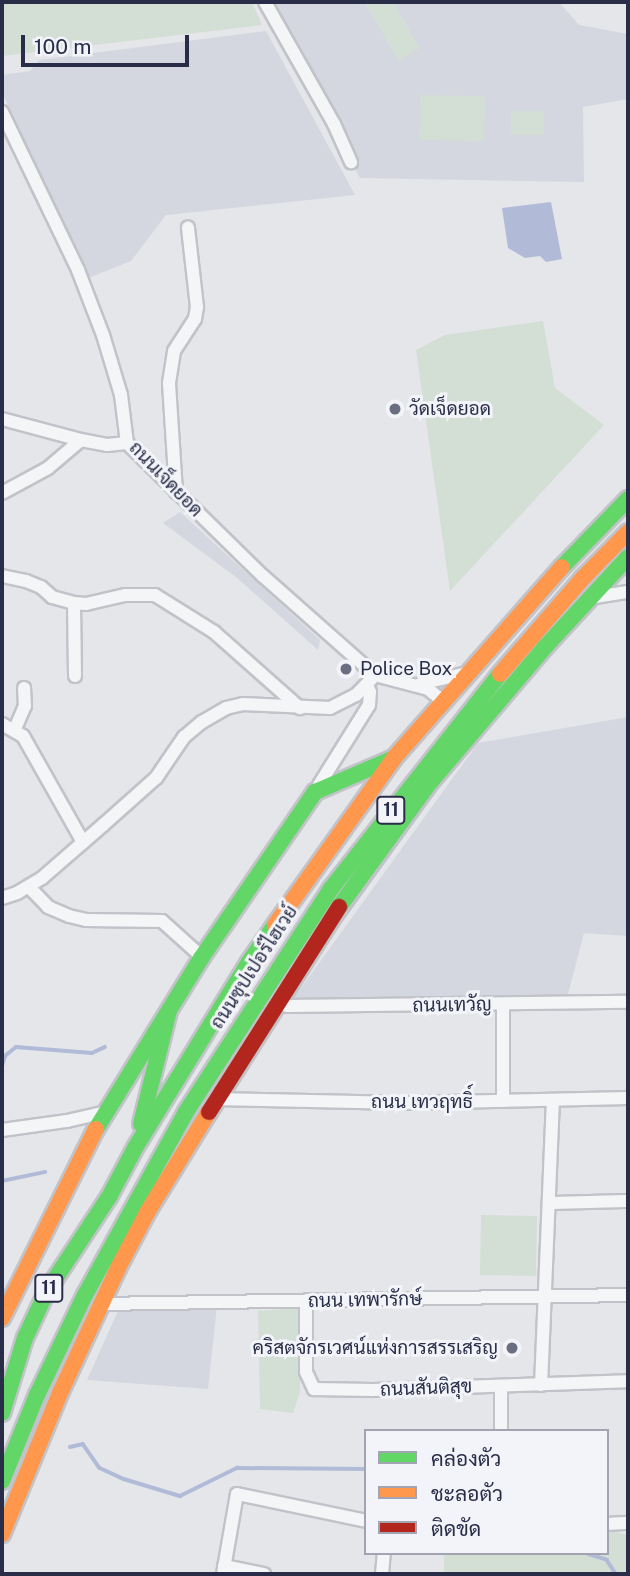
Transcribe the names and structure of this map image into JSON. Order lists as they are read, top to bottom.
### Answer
{
  "streets": {
    "main road": ["11", "ถนนซุปเปอร์ไฮเวย์"],
    "street": [
      "ถนนเจ็ดยอด",
      "ถนนเทวัญ",
      "ถนน เทวฤทธิ์",
      "ถนน เทพารักษ์",
      "ถนนสันติสุข"
    ]
  },
  "crossings": [
    ["ถนนเจ็ดยอด", "ถนนซุปเปอร์ไฮเวย์"],
    ["ถนน เทพารักษ์", "ถนนสันติสุข"]
  ],
  "places": ["วัดเจ็ดยอด", "Police Box", "คริสตจักรเวศน์แห่งการสรรเสริญ"],
  "legend": ["คล่องตัว", "ชะลอตัว", "ติดขัด"],
  "scale_bar": "100 m"
}
